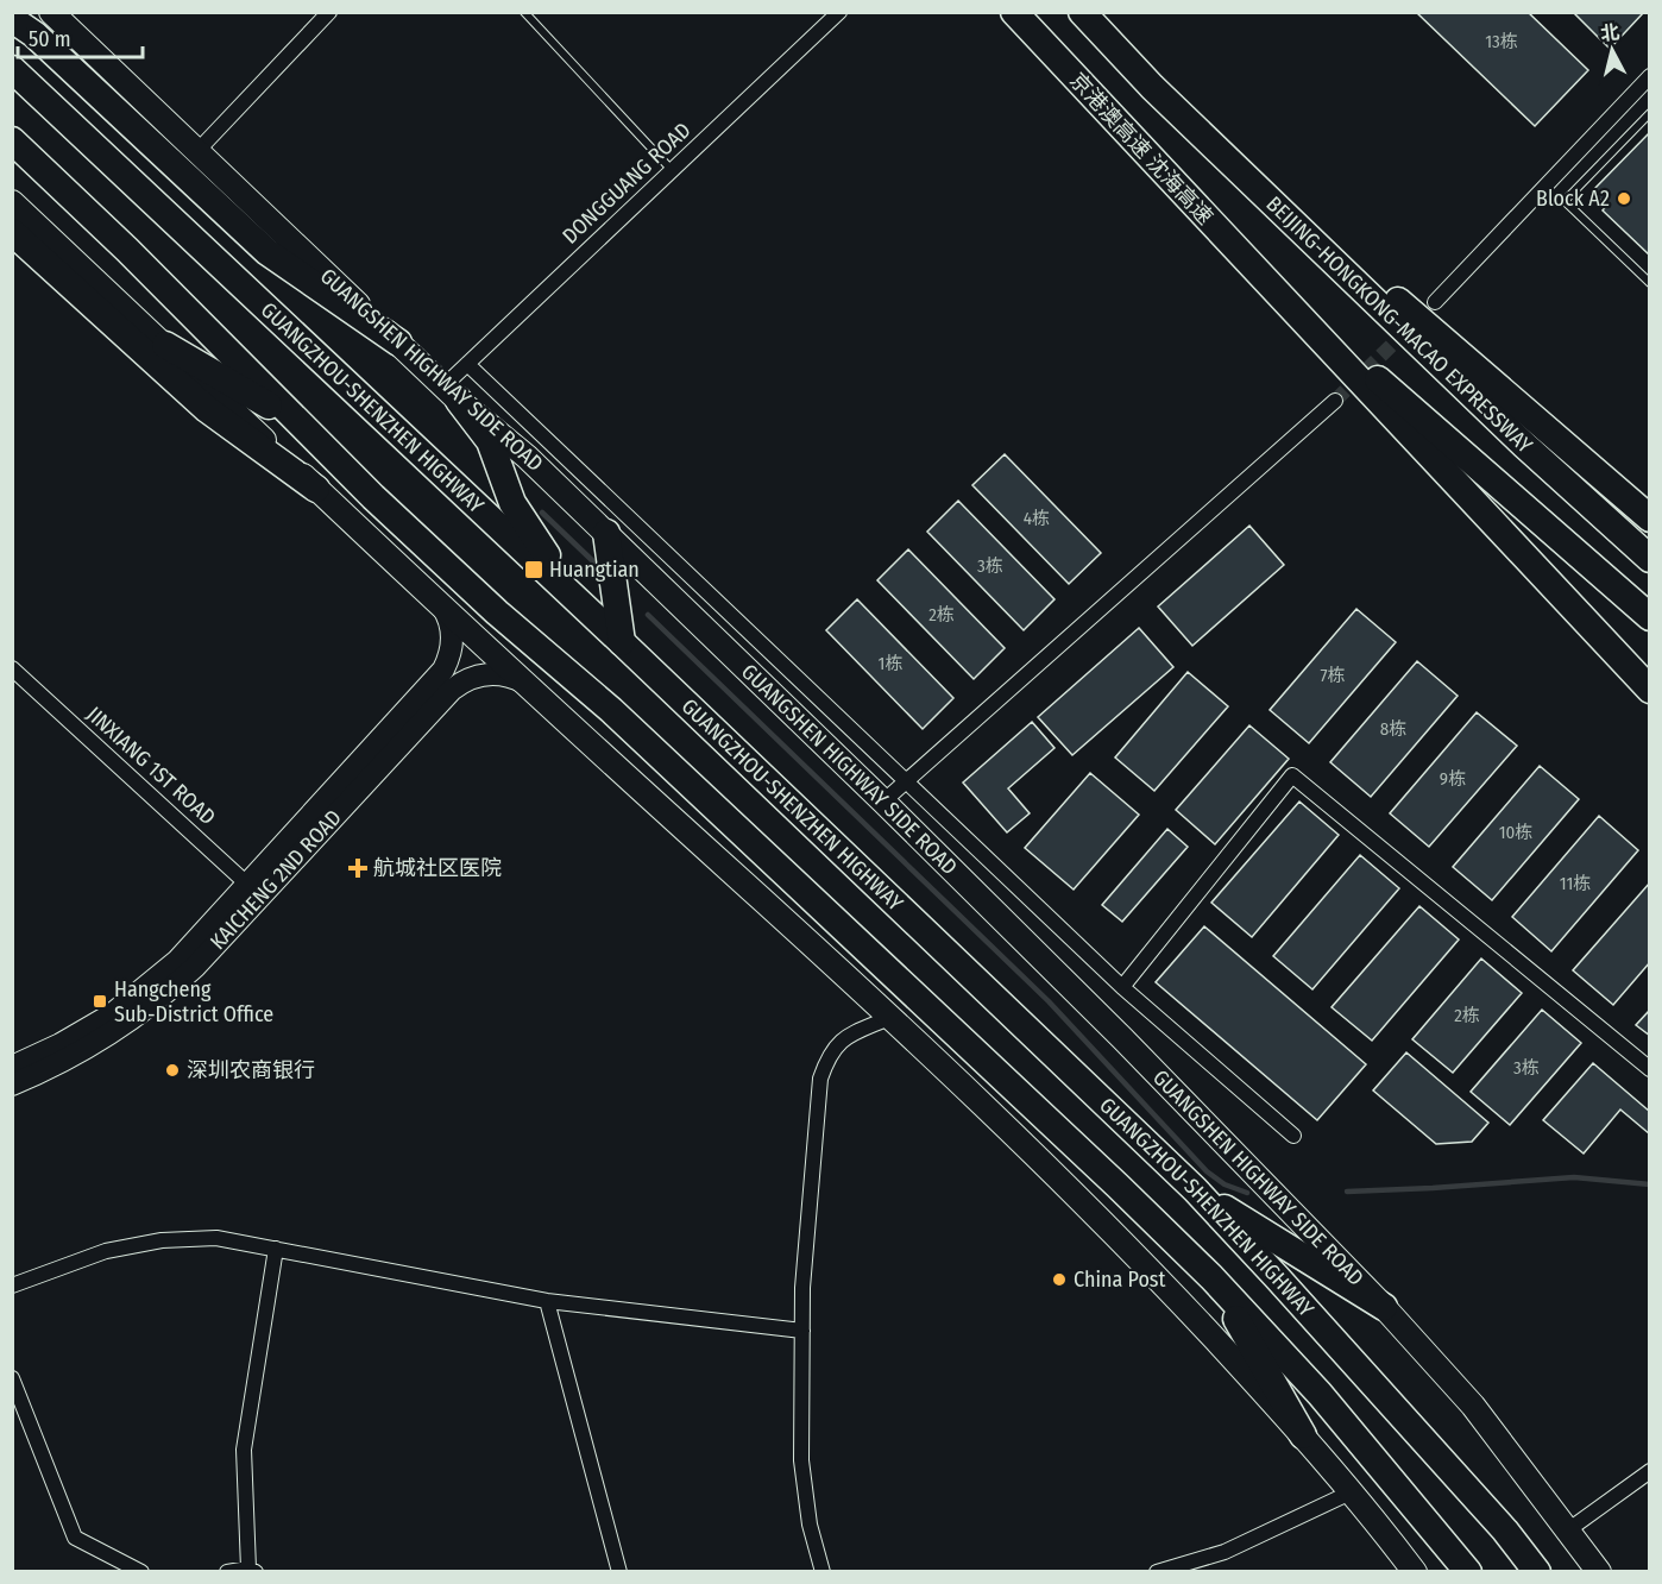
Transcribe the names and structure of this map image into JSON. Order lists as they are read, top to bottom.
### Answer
{
  "streets": {
    "highway": ["京港澳高速 沈海高速", "BEIJING-HONGKONG-MACAO EXPRESSWAY", "GUANGZHOU-SHENZHEN HIGHWAY"],
    "main road": ["GUANGSHEN HIGHWAY SIDE ROAD"],
    "street": ["DONGGUANG ROAD", "JINXIANG 1ST ROAD", "KAICHENG 2ND ROAD"]
  },
  "crossings": [
    ["DONGGUANG ROAD", "GUANGSHEN HIGHWAY SIDE ROAD"],
    ["JINXIANG 1ST ROAD", "KAICHENG 2ND ROAD"]
  ],
  "places": {
    "other": ["Block A2", "深圳农商银行", "China Post"],
    "transit": ["Huangtian", "Hangcheng Sub-District Office"],
    "health": ["航城社区医院"]
  },
  "house_numbers": [
    "13栋",
    "4栋",
    "3栋",
    "2栋",
    "1栋",
    "7栋",
    "8栋",
    "9栋",
    "10栋",
    "11栋",
    "2栋",
    "3栋"
  ],
  "scale_bar": "50 m",
  "north": "top"
}
